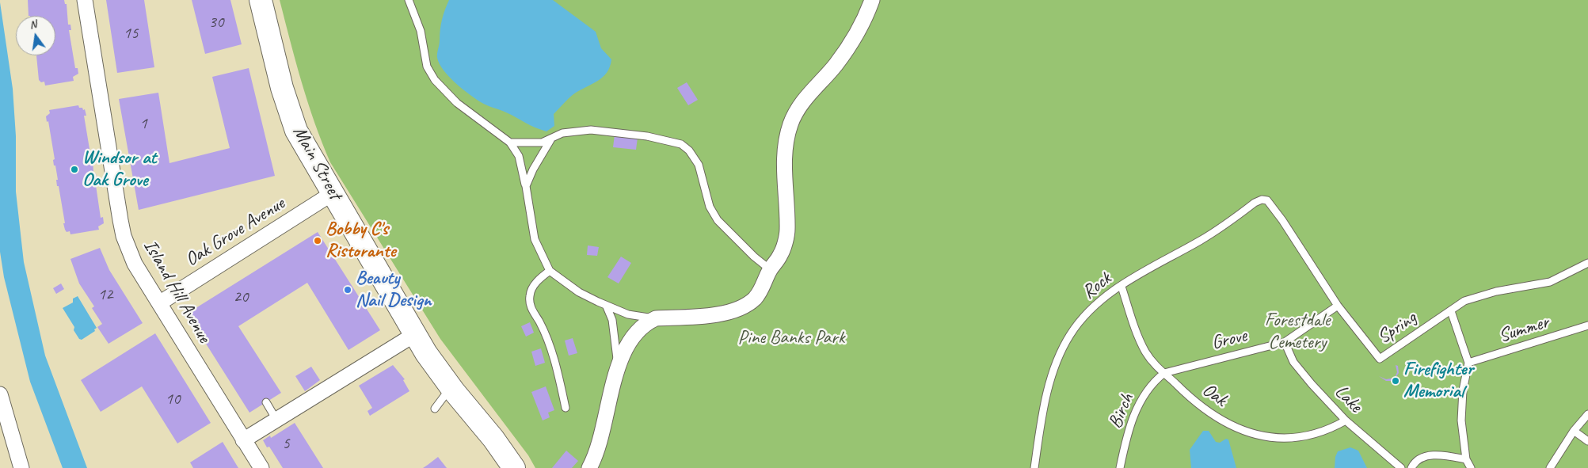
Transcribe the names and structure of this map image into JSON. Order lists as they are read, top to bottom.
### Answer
{
  "streets": {
    "main road": ["Main Street"],
    "street": ["Oak Grove Avenue", "Island Hill Avenue"],
    "lane": [
      "Rock",
      "Spring",
      "Summer",
      "Grove",
      "Oak",
      "Lake",
      "Birch"
    ]
  },
  "crossings": [
    ["Main Street", "Oak Grove Avenue"],
    ["Oak Grove Avenue", "Island Hill Avenue"],
    ["Rock", "Spring"],
    ["Rock", "Oak"],
    ["Spring", "Grove"],
    ["Grove", "Oak"],
    ["Grove", "Lake"],
    ["Grove", "Birch"],
    ["Oak", "Lake"],
    ["Oak", "Birch"]
  ],
  "parks": ["Forestdale Cemetery", "Pine Banks Park"],
  "places": [
    "Windsor at Oak Grove",
    "Bobby C's Ristorante",
    "Beauty Nail Design",
    "Firefighter Memorial"
  ],
  "house_numbers": [
    "30",
    "15",
    "1",
    "12",
    "20",
    "10",
    "5"
  ],
  "north": "top"
}
